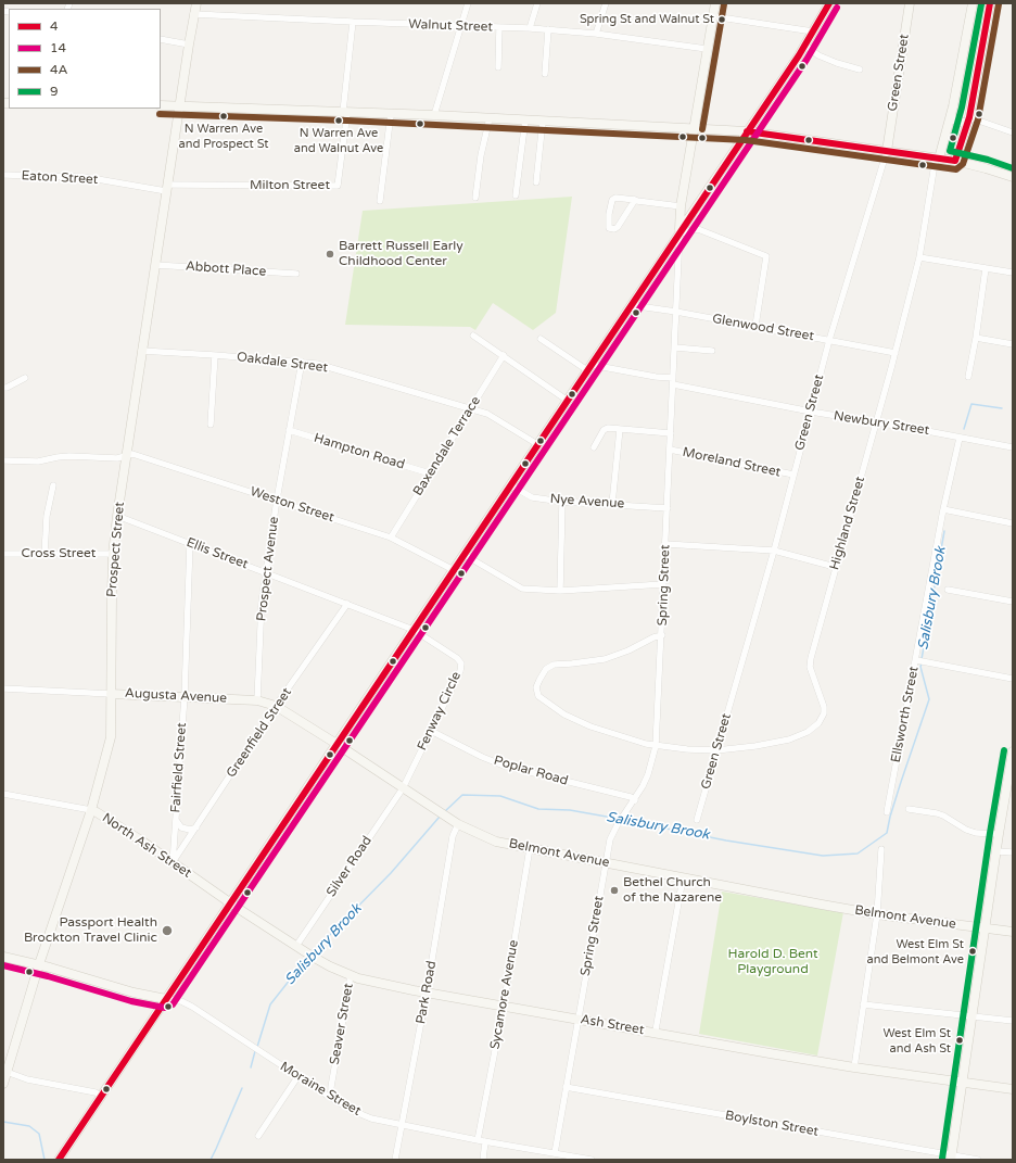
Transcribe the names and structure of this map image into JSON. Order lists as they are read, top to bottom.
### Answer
{
  "streets": {
    "street": [
      "Walnut Street",
      "Green Street",
      "Eaton Street",
      "Milton Street",
      "Abbott Place",
      "Glenwood Street",
      "Oakdale Street",
      "Newbury Street",
      "Baxendale Terrace",
      "Hampton Road",
      "Moreland Street",
      "Nye Avenue",
      "Weston Street",
      "Highland Street",
      "Prospect Street",
      "Cross Street",
      "Ellis Street",
      "Prospect Avenue",
      "Spring Street",
      "Augusta Avenue",
      "Fenway Circle",
      "Ellsworth Street",
      "Greenfield Street",
      "Fairfield Street",
      "Poplar Road",
      "North Ash Street",
      "Belmont Avenue",
      "Silver Road",
      "Park Road",
      "Sycamore Avenue",
      "Seaver Street",
      "Ash Street",
      "Moraine Street",
      "Boylston Street"
    ]
  },
  "crossings": [
    ["Walnut Street", "Prospect Street"],
    ["Walnut Street", "Spring Street"],
    ["Green Street", "Glenwood Street"],
    ["Green Street", "Newbury Street"],
    ["Green Street", "Moreland Street"],
    ["Green Street", "Highland Street"],
    ["Eaton Street", "Milton Street"],
    ["Eaton Street", "Prospect Street"],
    ["Milton Street", "Prospect Street"],
    ["Abbott Place", "Prospect Street"],
    ["Glenwood Street", "Highland Street"],
    ["Glenwood Street", "Spring Street"],
    ["Oakdale Street", "Baxendale Terrace"],
    ["Oakdale Street", "Prospect Street"],
    ["Oakdale Street", "Prospect Avenue"],
    ["Newbury Street", "Highland Street"],
    ["Newbury Street", "Spring Street"],
    ["Newbury Street", "Ellsworth Street"],
    ["Baxendale Terrace", "Hampton Road"],
    ["Baxendale Terrace", "Weston Street"],
    ["Hampton Road", "Prospect Avenue"],
    ["Moreland Street", "Spring Street"],
    ["Nye Avenue", "Spring Street"],
    ["Weston Street", "Prospect Street"],
    ["Weston Street", "Prospect Avenue"],
    ["Highland Street", "Spring Street"],
    ["Prospect Street", "Cross Street"],
    ["Prospect Street", "Ellis Street"],
    ["Prospect Street", "Augusta Avenue"],
    ["Prospect Street", "North Ash Street"],
    ["Ellis Street", "Prospect Avenue"],
    ["Ellis Street", "Fenway Circle"],
    ["Ellis Street", "Greenfield Street"],
    ["Ellis Street", "Fairfield Street"],
    ["Prospect Avenue", "Augusta Avenue"],
    ["Spring Street", "Poplar Road"],
    ["Spring Street", "Belmont Avenue"],
    ["Spring Street", "Ash Street"],
    ["Spring Street", "Moraine Street"],
    ["Spring Street", "Boylston Street"],
    ["Augusta Avenue", "Greenfield Street"],
    ["Augusta Avenue", "Fairfield Street"],
    ["Augusta Avenue", "Belmont Avenue"],
    ["Fenway Circle", "Poplar Road"],
    ["Fenway Circle", "Belmont Avenue"],
    ["Fenway Circle", "Silver Road"],
    ["Greenfield Street", "Fairfield Street"],
    ["Greenfield Street", "North Ash Street"],
    ["Fairfield Street", "North Ash Street"],
    ["North Ash Street", "Ash Street"],
    ["Belmont Avenue", "Silver Road"],
    ["Belmont Avenue", "Park Road"],
    ["Belmont Avenue", "Sycamore Avenue"],
    ["Silver Road", "Ash Street"],
    ["Park Road", "Ash Street"],
    ["Park Road", "Moraine Street"],
    ["Sycamore Avenue", "Ash Street"],
    ["Sycamore Avenue", "Moraine Street"],
    ["Seaver Street", "Ash Street"],
    ["Seaver Street", "Moraine Street"]
  ],
  "water": ["Salisbury Brook"],
  "parks": ["Harold D. Bent Playground"],
  "places": [
    "Spring St and Walnut St",
    "N Warren Ave and Prospect St",
    "N Warren Ave and Walnut Ave",
    "Barrett Russell Early Childhood Center",
    "Bethel Church of the Nazarene",
    "Passport Health Brockton Travel Clinic",
    "West Elm St and Belmont Ave",
    "West Elm St and Ash St"
  ],
  "lines": [
    "transit line 4",
    "transit line 4A",
    "transit line 9",
    "transit line 14"
  ],
  "legend": [
    "4",
    "14",
    "4A",
    "9"
  ]
}
